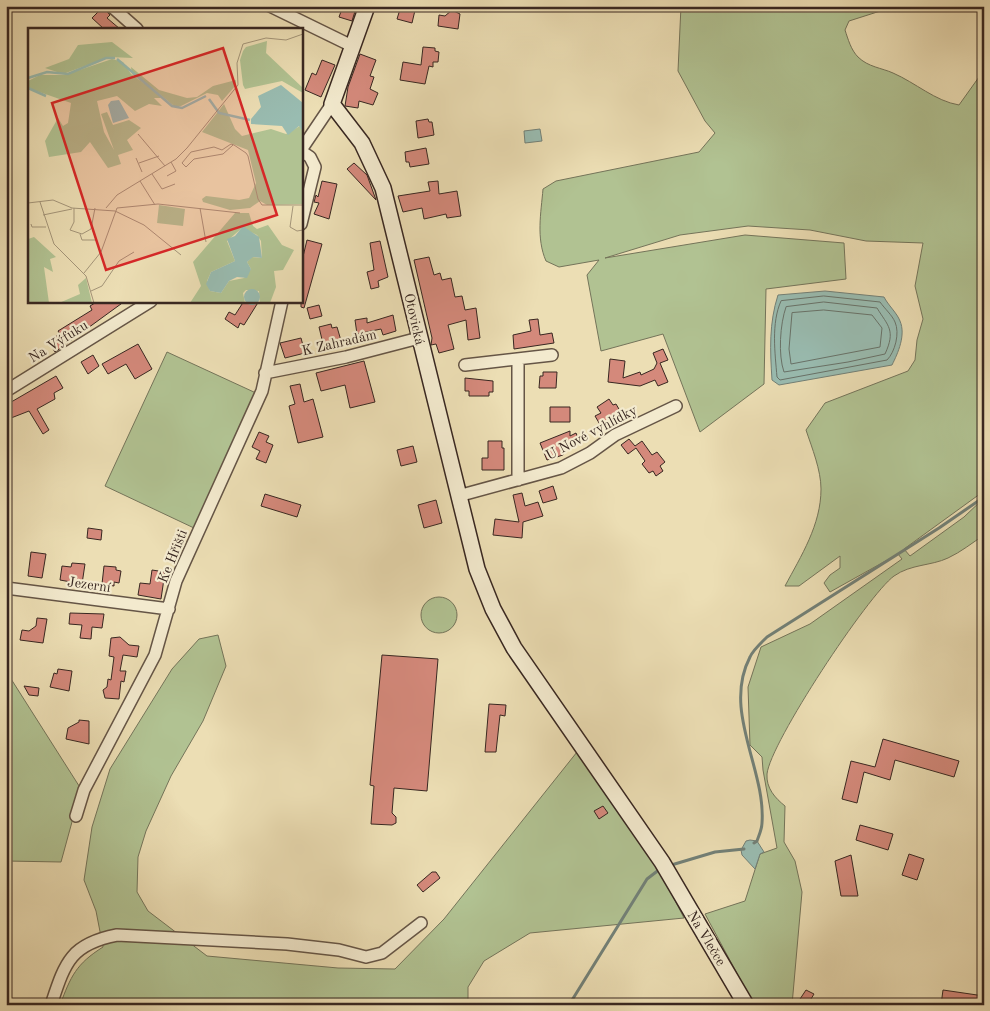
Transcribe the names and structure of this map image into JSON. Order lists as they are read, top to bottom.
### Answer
{
  "streets": {
    "street": [
      "Otovická",
      "Na Výfuku",
      "K Zahradám",
      "U Nové vyhlídky",
      "Ke Hřišti",
      "Jezerní",
      "Na Vlečce"
    ]
  },
  "crossings": [
    ["Otovická", "K Zahradám"],
    ["Otovická", "U Nové vyhlídky"],
    ["Otovická", "Na Vlečce"],
    ["K Zahradám", "Ke Hřišti"],
    ["Ke Hřišti", "Jezerní"]
  ]
}
